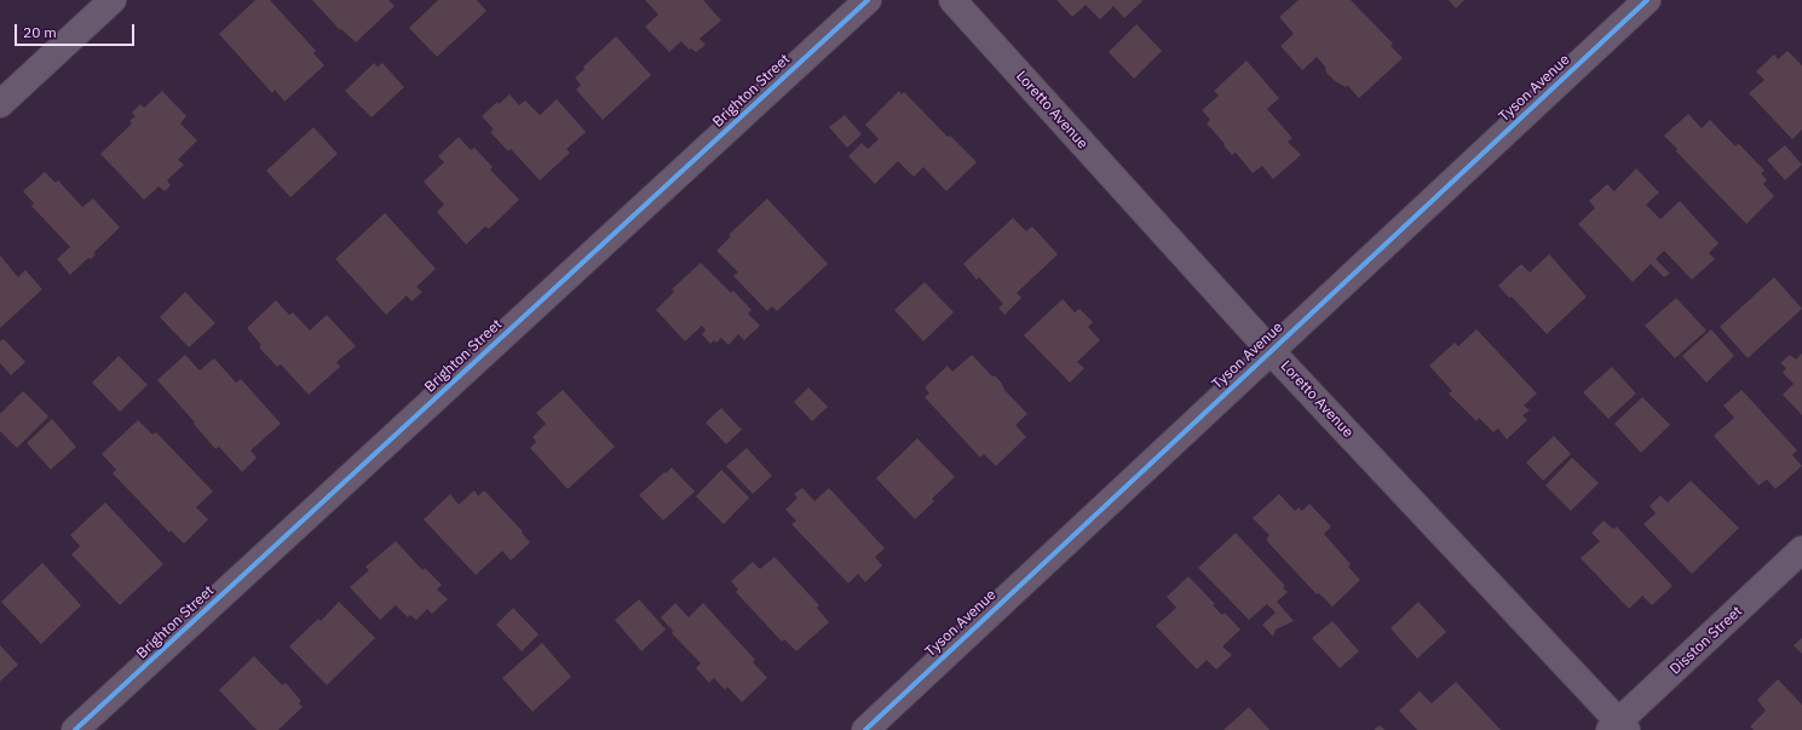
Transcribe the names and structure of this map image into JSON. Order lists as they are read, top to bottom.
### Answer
{
  "streets": {
    "street": [
      "Tyson Avenue",
      "Brighton Street",
      "Loretto Avenue",
      "Disston Street"
    ]
  },
  "crossings": [
    ["Tyson Avenue", "Loretto Avenue"],
    ["Loretto Avenue", "Disston Street"]
  ],
  "scale_bar": "20 m"
}
